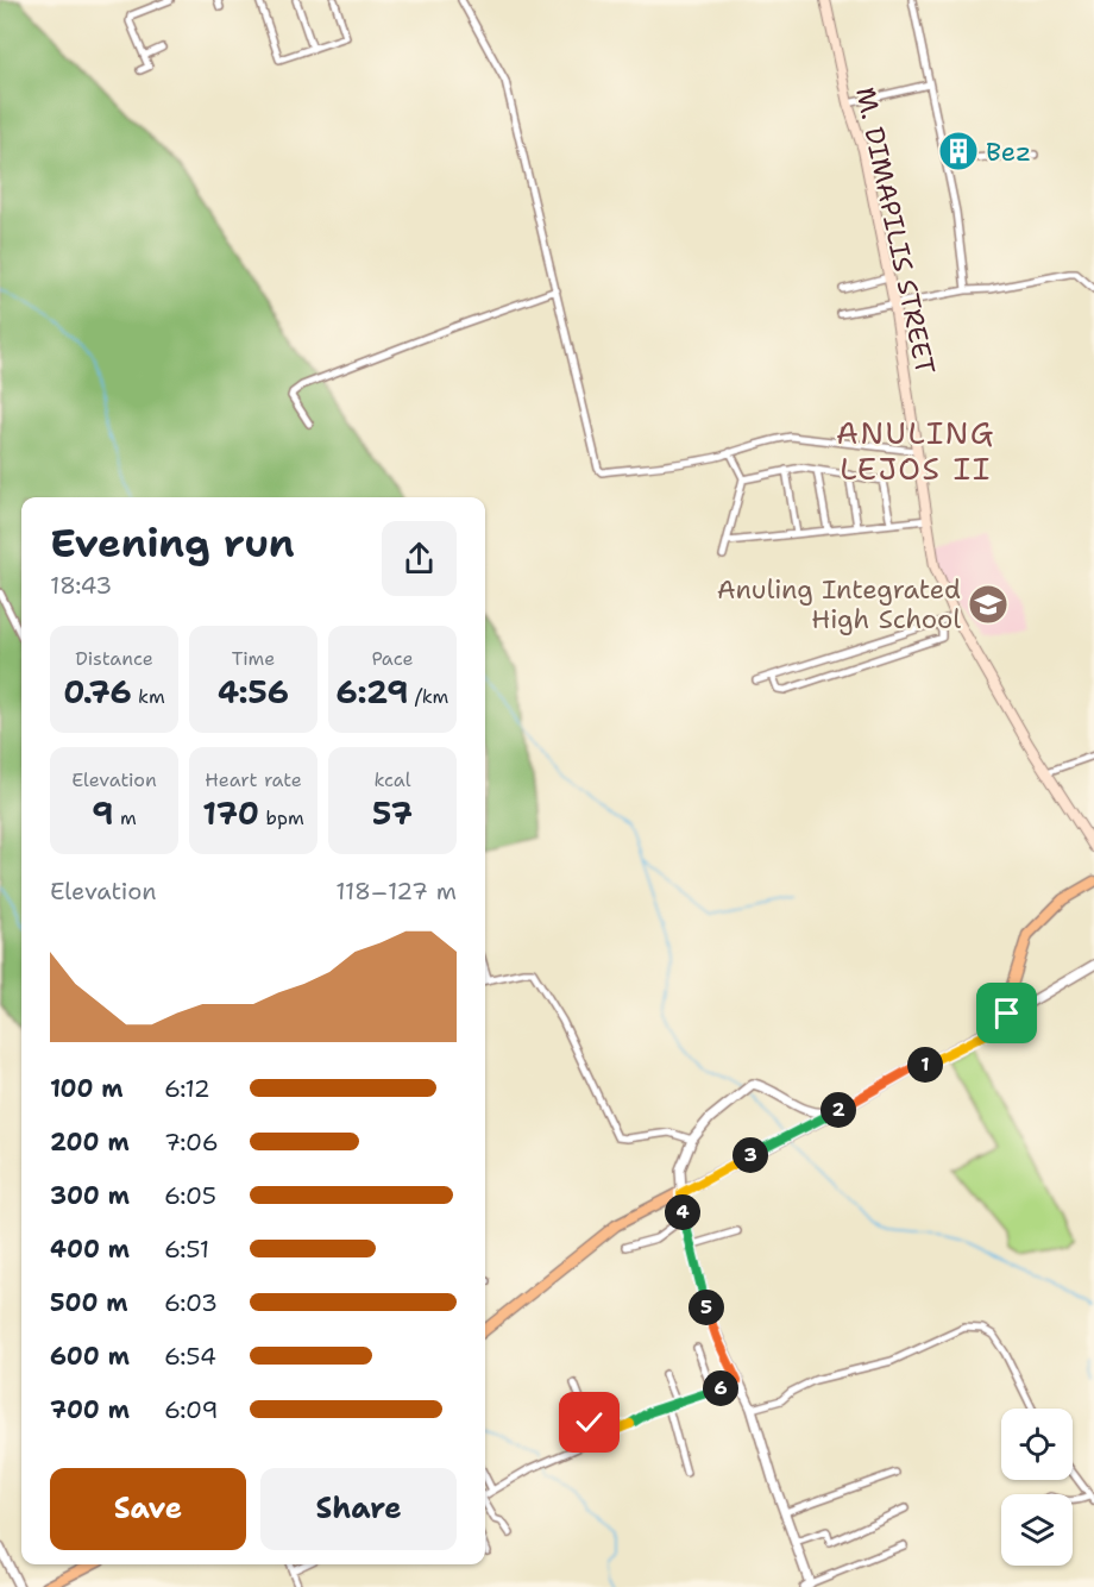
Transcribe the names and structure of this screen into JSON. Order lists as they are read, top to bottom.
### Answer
{
  "streets": {
    "main road": ["M. DIMAPILIS STREET"]
  },
  "districts": ["ANULING LEJOS II"],
  "places": {
    "building": ["Bez"],
    "school or university": ["Anuling Integrated High School"]
  },
  "page": {
    "heading": ["Evening run", "18:43"],
    "stats": [
      ["Distance", "0.76 km"],
      ["Time", "4:56"],
      ["Pace", "6:29 /km"],
      ["Elevation", "9 m"],
      ["Heart rate", "170 bpm"],
      ["kcal", "57"]
    ],
    "chart": ["Elevation", "118–127 m"],
    "pins": [
      "1",
      "2",
      "3",
      "4",
      "5",
      "6"
    ],
    "list": [
      {
        "name": "100 m",
        "note": "6:12"
      },
      {
        "name": "200 m",
        "note": "7:06"
      },
      {
        "name": "300 m",
        "note": "6:05"
      },
      {
        "name": "400 m",
        "note": "6:51"
      },
      {
        "name": "500 m",
        "note": "6:03"
      },
      {
        "name": "600 m",
        "note": "6:54"
      },
      {
        "name": "700 m",
        "note": "6:09"
      }
    ],
    "buttons": ["Save", "Share"]
  }
}
